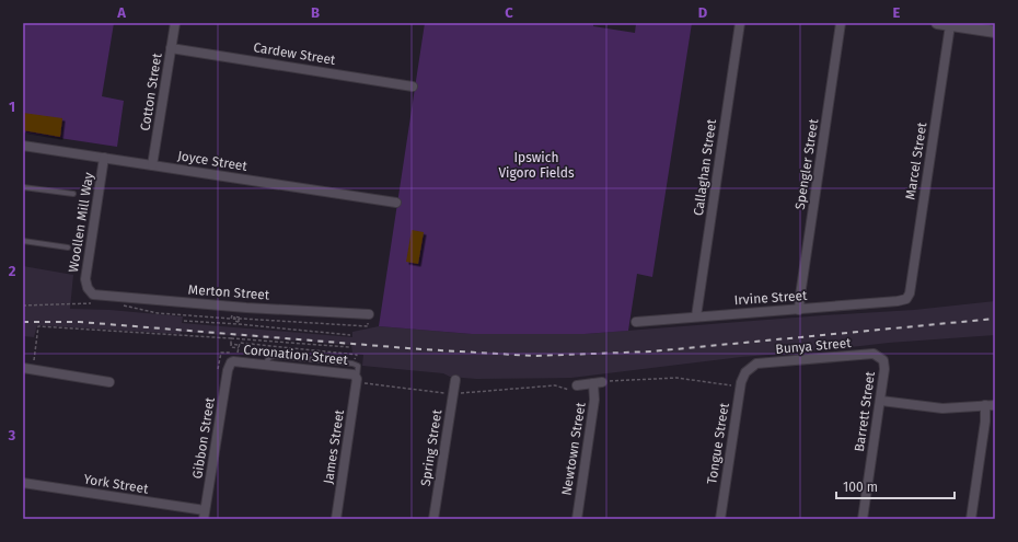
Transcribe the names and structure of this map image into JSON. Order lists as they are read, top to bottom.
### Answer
{
  "streets": {
    "street": [
      "Cardew Street",
      "Cotton Street",
      "Joyce Street",
      "Marcel Street",
      "Spengler Street",
      "Callaghan Street",
      "Woollen Mill Way",
      "Merton Street",
      "Irvine Street",
      "Bunya Street",
      "Coronation Street",
      "Barrett Street",
      "Gibbon Street",
      "Tongue Street",
      "James Street",
      "Spring Street",
      "Newtown Street",
      "York Street"
    ]
  },
  "crossings": [
    ["Cardew Street", "Cotton Street"],
    ["Cotton Street", "Joyce Street"],
    ["Joyce Street", "Woollen Mill Way"],
    ["Marcel Street", "Irvine Street"],
    ["Spengler Street", "Irvine Street"],
    ["Callaghan Street", "Irvine Street"],
    ["Woollen Mill Way", "Merton Street"],
    ["Bunya Street", "Barrett Street"],
    ["Bunya Street", "Tongue Street"],
    ["Coronation Street", "Gibbon Street"],
    ["Coronation Street", "James Street"],
    ["Gibbon Street", "York Street"]
  ],
  "parks": ["Ipswich Vigoro Fields"],
  "scale_bar": "100 m",
  "grid": {
    "columns": [
      "A",
      "B",
      "C",
      "D",
      "E"
    ],
    "rows": ["1", "2", "3"]
  }
}
